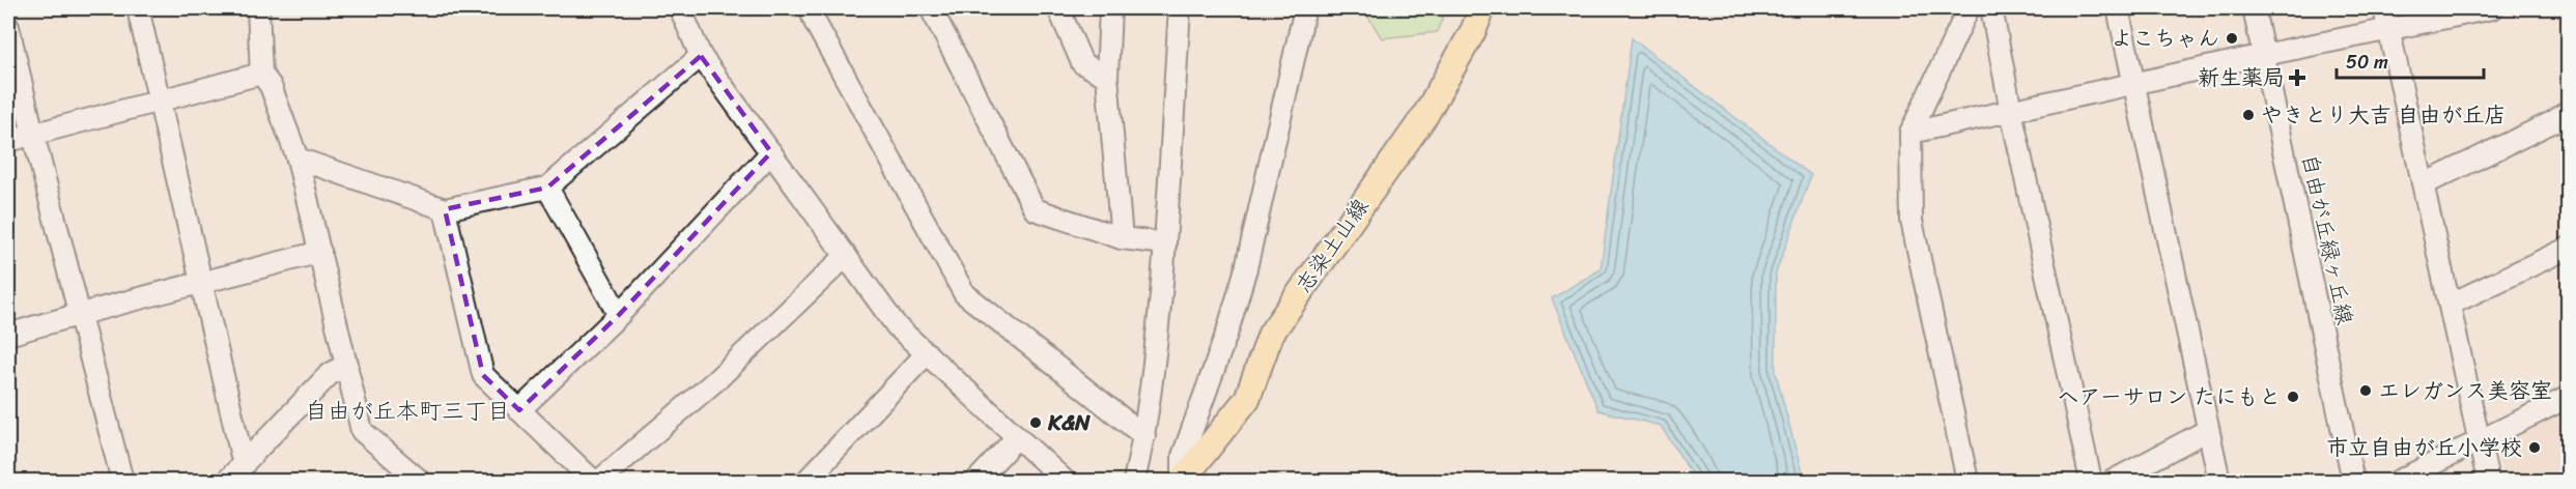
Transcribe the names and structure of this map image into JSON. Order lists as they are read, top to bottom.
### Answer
{
  "streets": {
    "main road": ["志染土山線"],
    "street": ["自由が丘緑ヶ丘線"]
  },
  "districts": ["自由が丘本町三丁目"],
  "places": {
    "other": [
      "よこちゃん",
      "やきとり大吉 自由が丘店",
      "エレガンス美容室",
      "ヘアーサロン たにもと",
      "K&N",
      "市立自由が丘小学校"
    ],
    "health": ["新生薬局"]
  },
  "scale_bar": "50 m"
}
